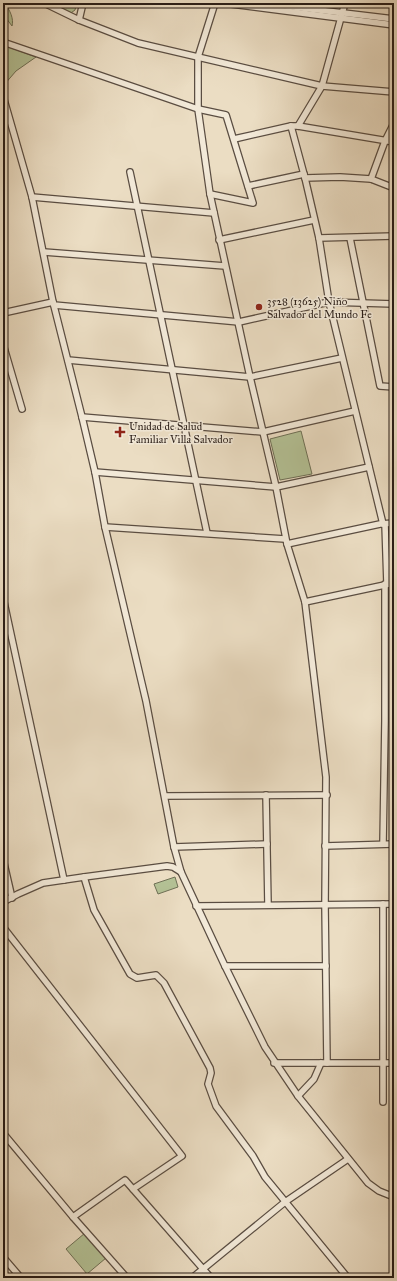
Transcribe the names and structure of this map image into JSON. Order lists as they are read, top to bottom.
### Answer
{
  "places": {
    "other": ["3528 (13625) Niño Salvador del Mundo Fe"],
    "health": ["Unidad de Salud Familiar Villa Salvador"]
  }
}
